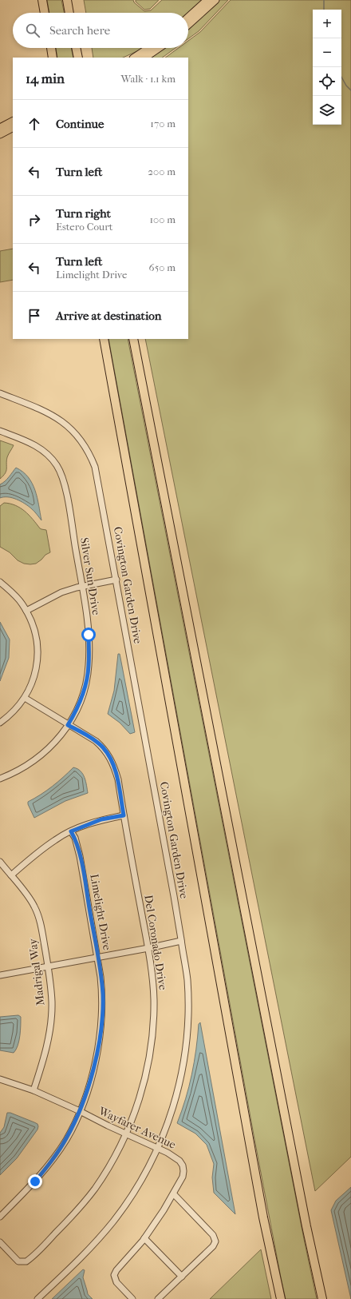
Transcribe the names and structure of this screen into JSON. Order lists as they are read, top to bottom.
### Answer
{
  "streets": {
    "street": [
      "Silver Sun Drive",
      "Covington Garden Drive",
      "Limelight Drive",
      "Del Coronado Drive",
      "Madrigal Way",
      "Wayfarer Avenue"
    ]
  },
  "crossings": [
    ["Silver Sun Drive", "Del Coronado Drive"],
    ["Covington Garden Drive", "Wayfarer Avenue"],
    ["Limelight Drive", "Wayfarer Avenue"],
    ["Del Coronado Drive", "Wayfarer Avenue"],
    ["Madrigal Way", "Wayfarer Avenue"]
  ],
  "page": {
    "map_buttons": ["+", "−"],
    "search": "Search here",
    "heading": ["14 min", "Walk · 1.1 km"],
    "list": [
      ["Continue", "170 m"],
      ["Turn left", "200 m"],
      ["Turn right", "Estero Court", "100 m"],
      ["Turn left", "Limelight Drive", "650 m"],
      "Arrive at destination"
    ]
  }
}
